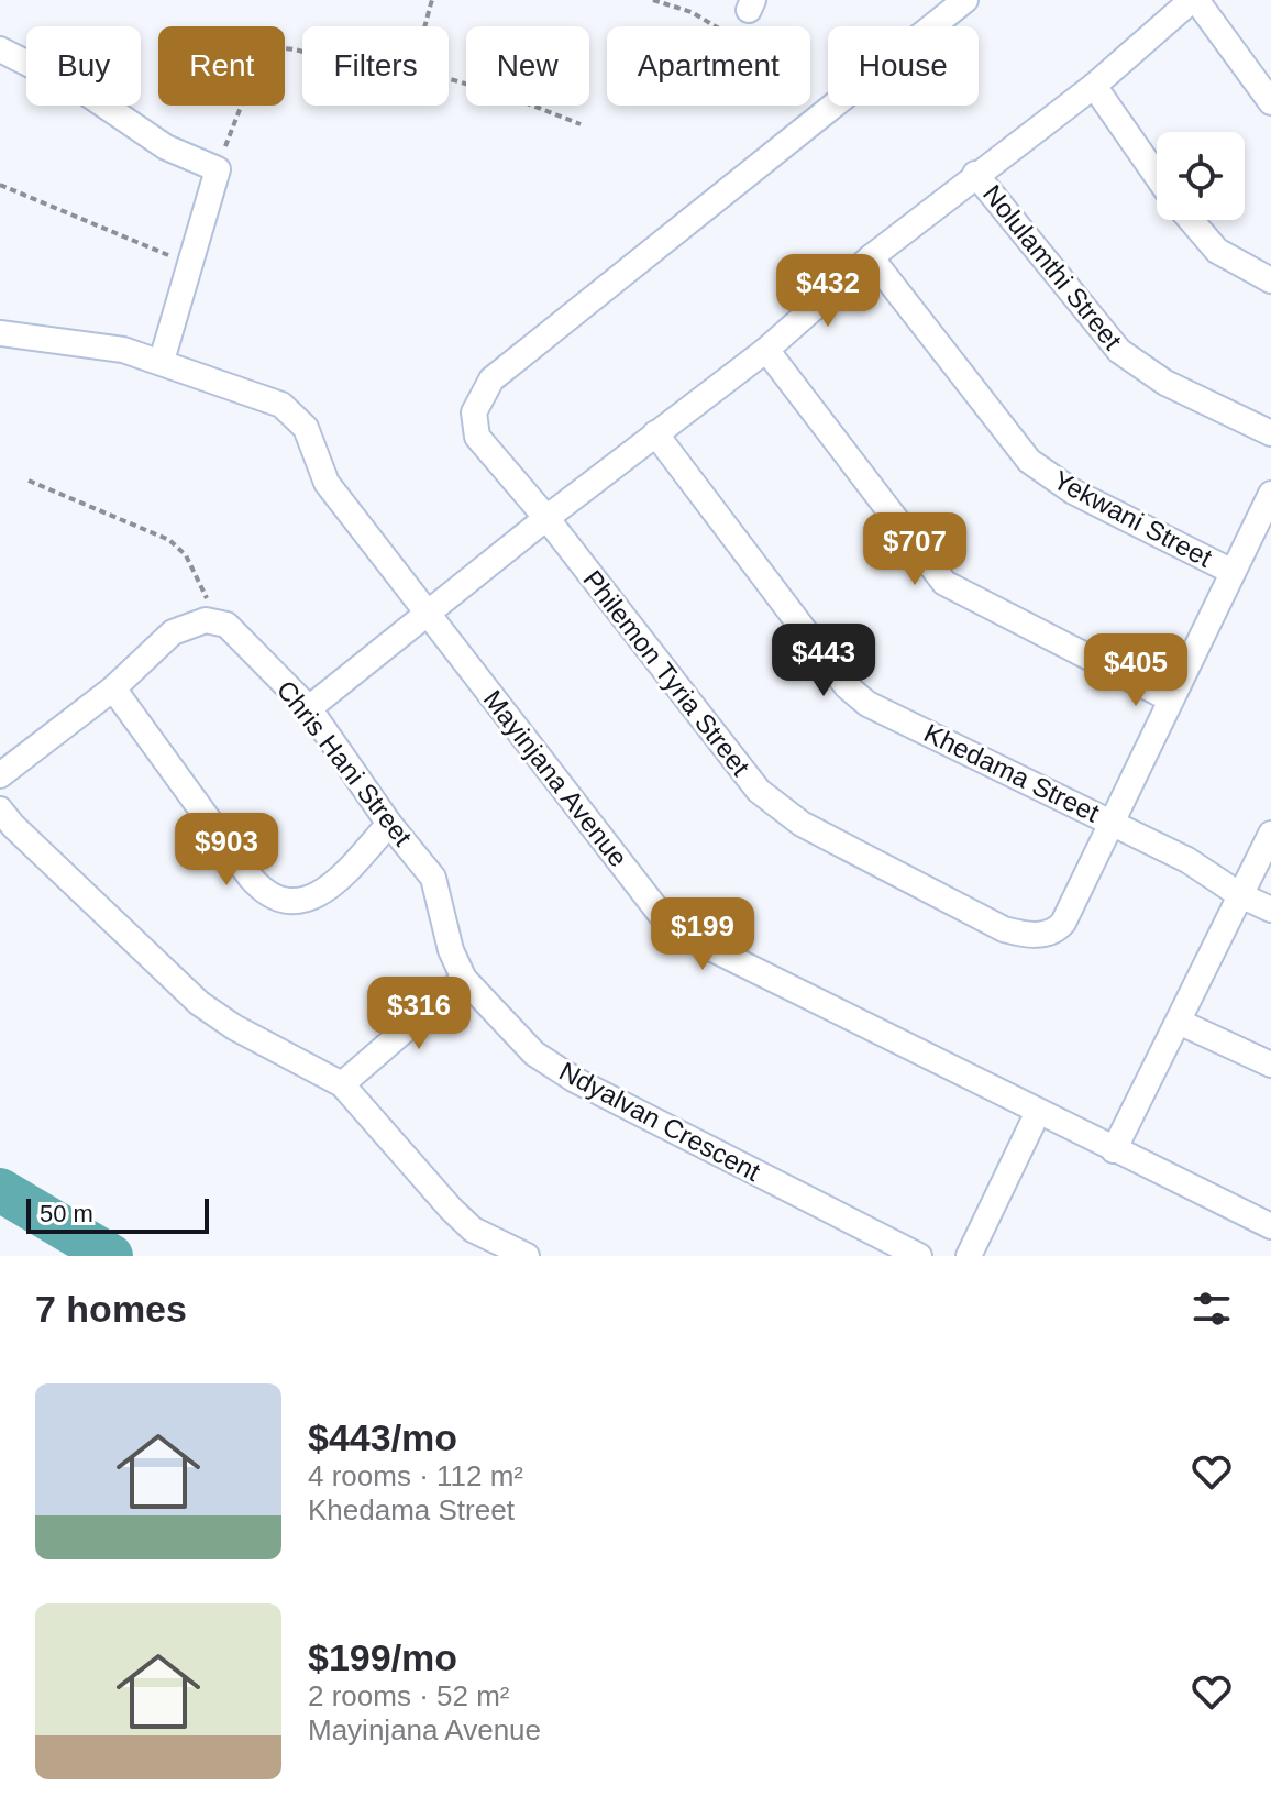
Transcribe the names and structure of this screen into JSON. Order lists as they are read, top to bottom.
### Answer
{
  "streets": {
    "street": [
      "Nolulamthi Street",
      "Yekwani Street",
      "Philemon Tyria Street",
      "Chris Hani Street",
      "Khedama Street",
      "Mayinjana Avenue",
      "Ndyalvan Crescent"
    ]
  },
  "crossings": [
    ["Yekwani Street", "Philemon Tyria Street"],
    ["Philemon Tyria Street", "Khedama Street"],
    ["Chris Hani Street", "Ndyalvan Crescent"]
  ],
  "scale_bar": "50 m",
  "page": {
    "chip": [
      "Buy",
      "Rent",
      "Filters",
      "New",
      "Apartment",
      "House"
    ],
    "price": [
      "$432",
      "$707",
      "$443",
      "$405",
      "$903",
      "$199",
      "$316"
    ],
    "scale": "50 m",
    "heading": "7 homes",
    "list": [
      {
        "name": "$443/mo",
        "note": "4 rooms · 112 m² · Khedama Street"
      },
      {
        "name": "$199/mo",
        "note": "2 rooms · 52 m² · Mayinjana Avenue"
      }
    ]
  }
}
